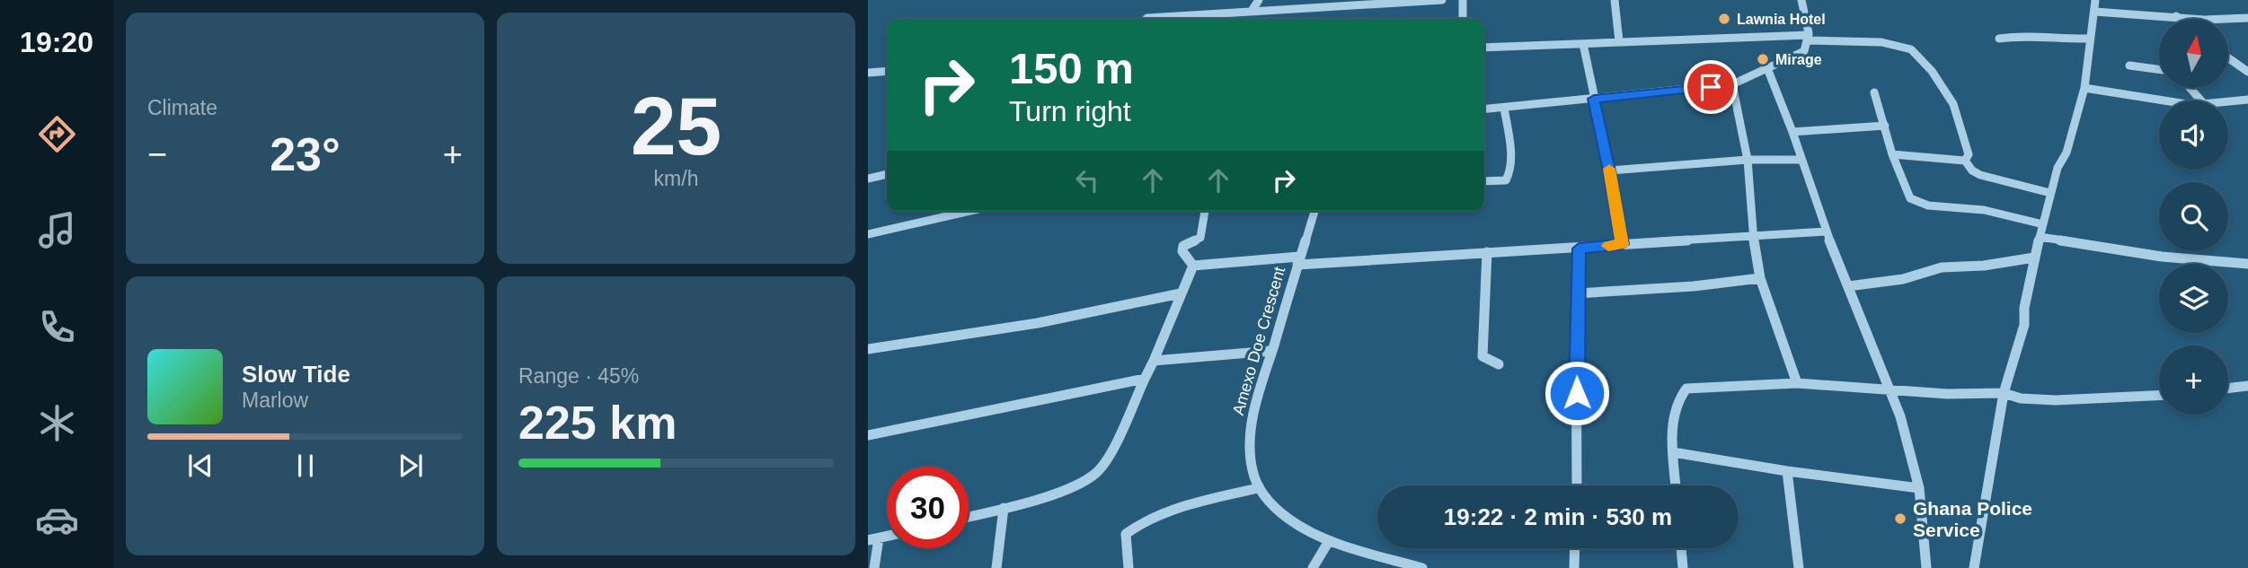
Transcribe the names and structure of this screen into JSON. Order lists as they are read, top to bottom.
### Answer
{
  "streets": {
    "street": ["Amexo Doe Crescent"]
  },
  "places": ["Lawnia Hotel", "Mirage", "Ghana Police Service"],
  "north": "top",
  "page": {
    "tabs": "19:20",
    "tile": [
      "Climate",
      ["25", "km/h"],
      ["Range · 45%", "225 km"]
    ],
    "map_buttons": "+",
    "turn": ["150 m", "Turn right"],
    "heat": ["−", "23°", "+"],
    "song": ["Slow Tide", "Marlow"],
    "limit": "30",
    "trip": "19:22 · 2 min · 530 m"
  }
}
